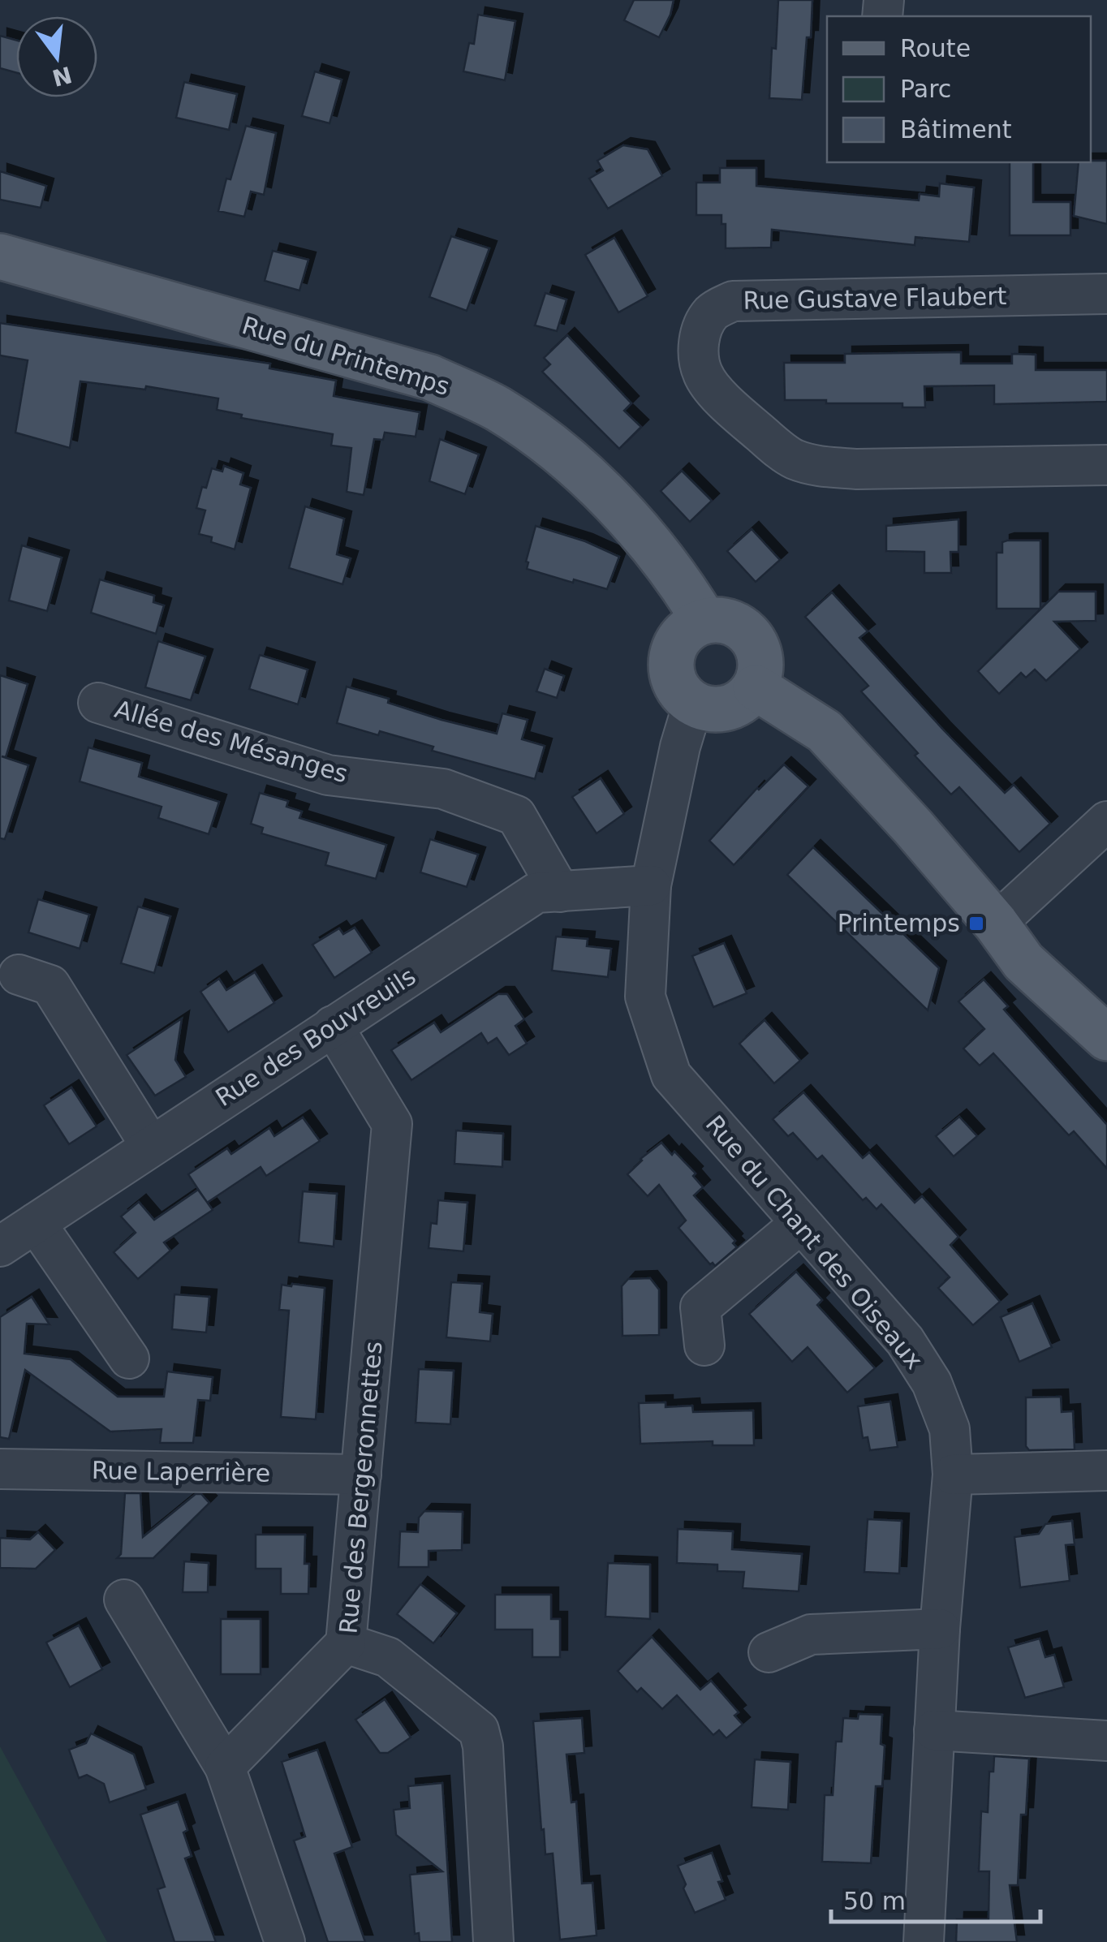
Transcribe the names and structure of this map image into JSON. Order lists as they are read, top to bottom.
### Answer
{
  "streets": {
    "main road": ["Rue du Printemps"],
    "street": [
      "Rue Gustave Flaubert",
      "Allée des Mésanges",
      "Rue des Bouvreuils",
      "Rue du Chant des Oiseaux",
      "Rue Laperrière",
      "Rue des Bergeronnettes"
    ]
  },
  "crossings": [
    ["Rue du Printemps", "Rue du Chant des Oiseaux"],
    ["Allée des Mésanges", "Rue des Bouvreuils"],
    ["Rue des Bouvreuils", "Rue du Chant des Oiseaux"],
    ["Rue des Bouvreuils", "Rue des Bergeronnettes"],
    ["Rue Laperrière", "Rue des Bergeronnettes"]
  ],
  "places": {
    "transit": ["Printemps"]
  },
  "legend": ["Route", "Parc", "Bâtiment"],
  "scale_bar": "50 m",
  "north": "bottom"
}
